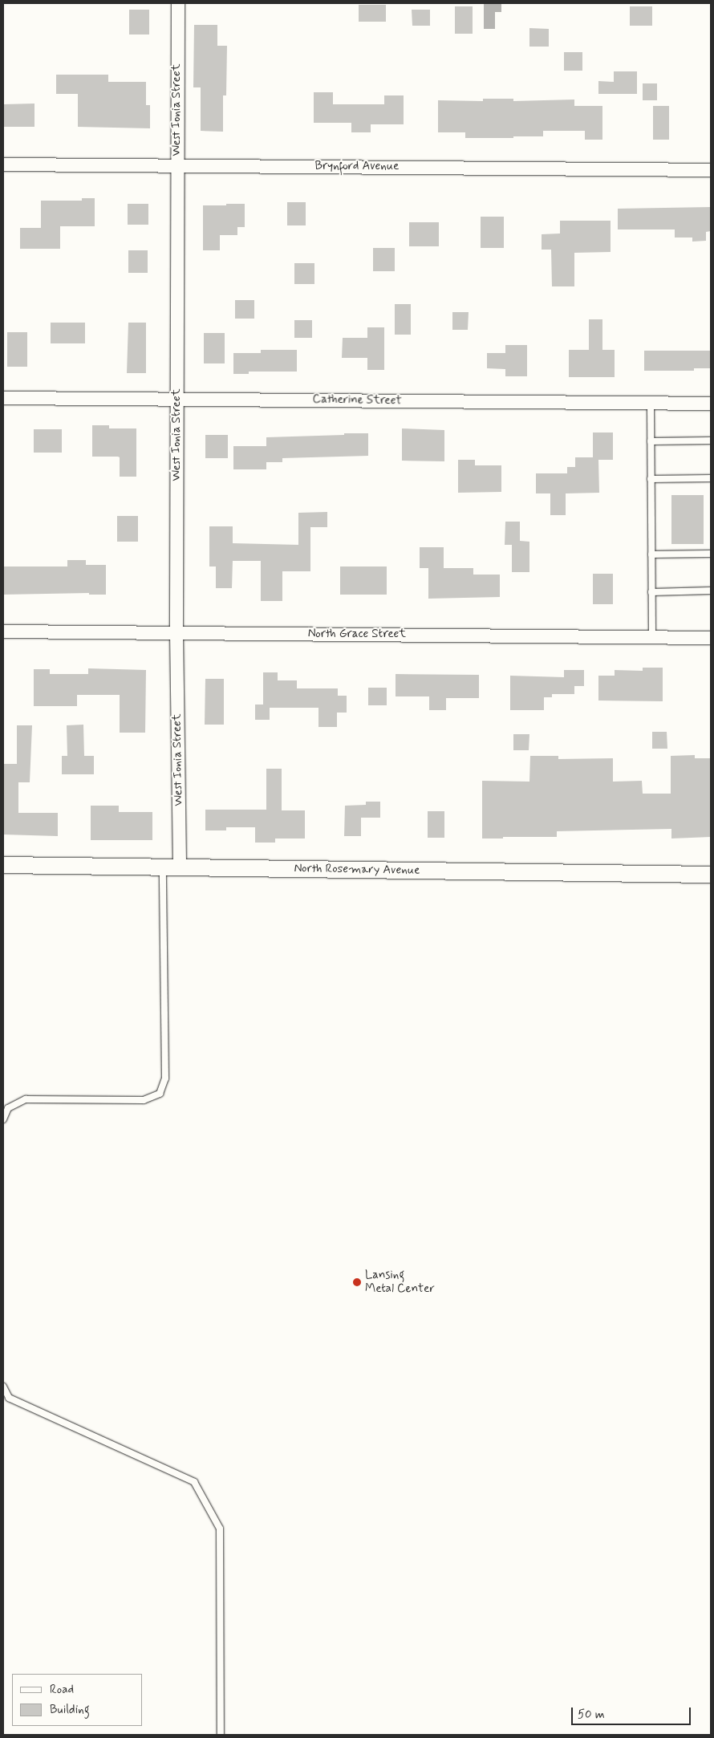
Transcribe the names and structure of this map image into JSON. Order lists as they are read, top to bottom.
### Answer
{
  "streets": {
    "street": [
      "West Ionia Street",
      "Brynford Avenue",
      "Catherine Street",
      "North Grace Street",
      "North Rosemary Avenue"
    ]
  },
  "crossings": [
    ["West Ionia Street", "Brynford Avenue"],
    ["West Ionia Street", "Catherine Street"],
    ["West Ionia Street", "North Grace Street"],
    ["West Ionia Street", "North Rosemary Avenue"]
  ],
  "places": ["Lansing Metal Center"],
  "legend": ["Road", "Building"],
  "scale_bar": "50 m"
}
